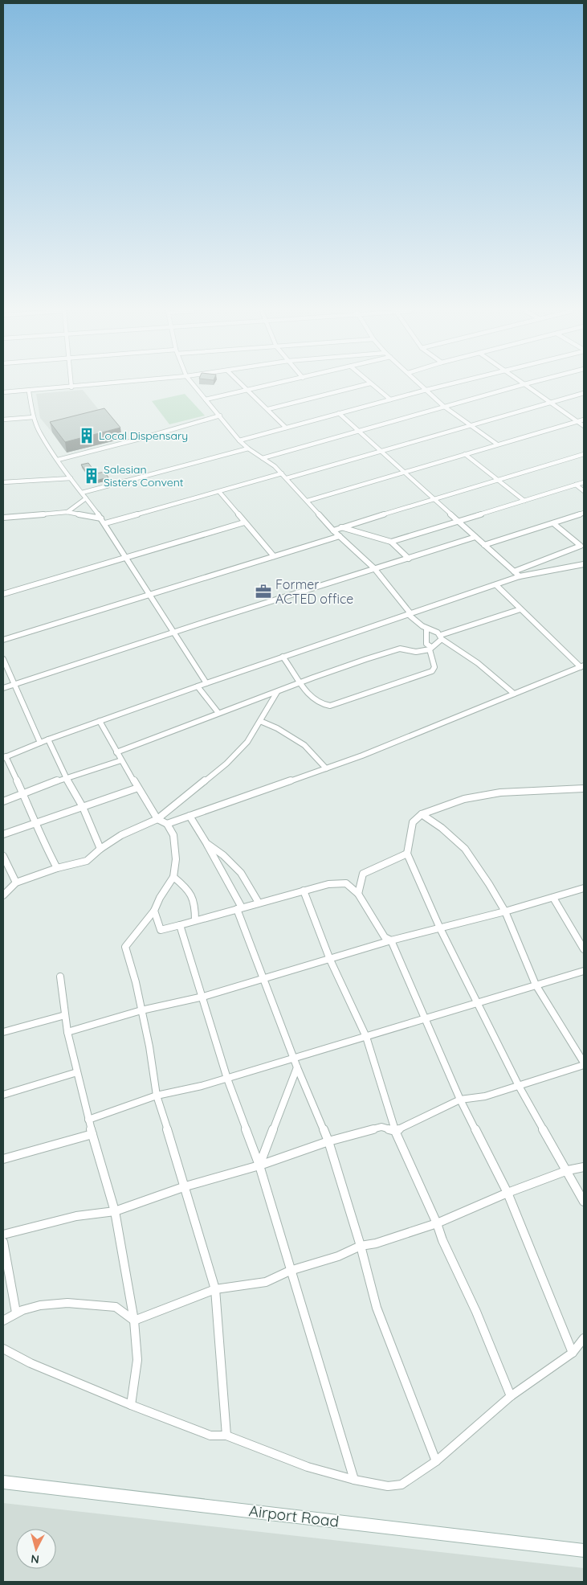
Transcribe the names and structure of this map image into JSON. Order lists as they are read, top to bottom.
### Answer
{
  "streets": {
    "street": ["Airport Road"]
  },
  "places": {
    "building": ["Local Dispensary", "Salesian Sisters Convent"],
    "office": ["Former ACTED office"]
  },
  "north": "bottom"
}
